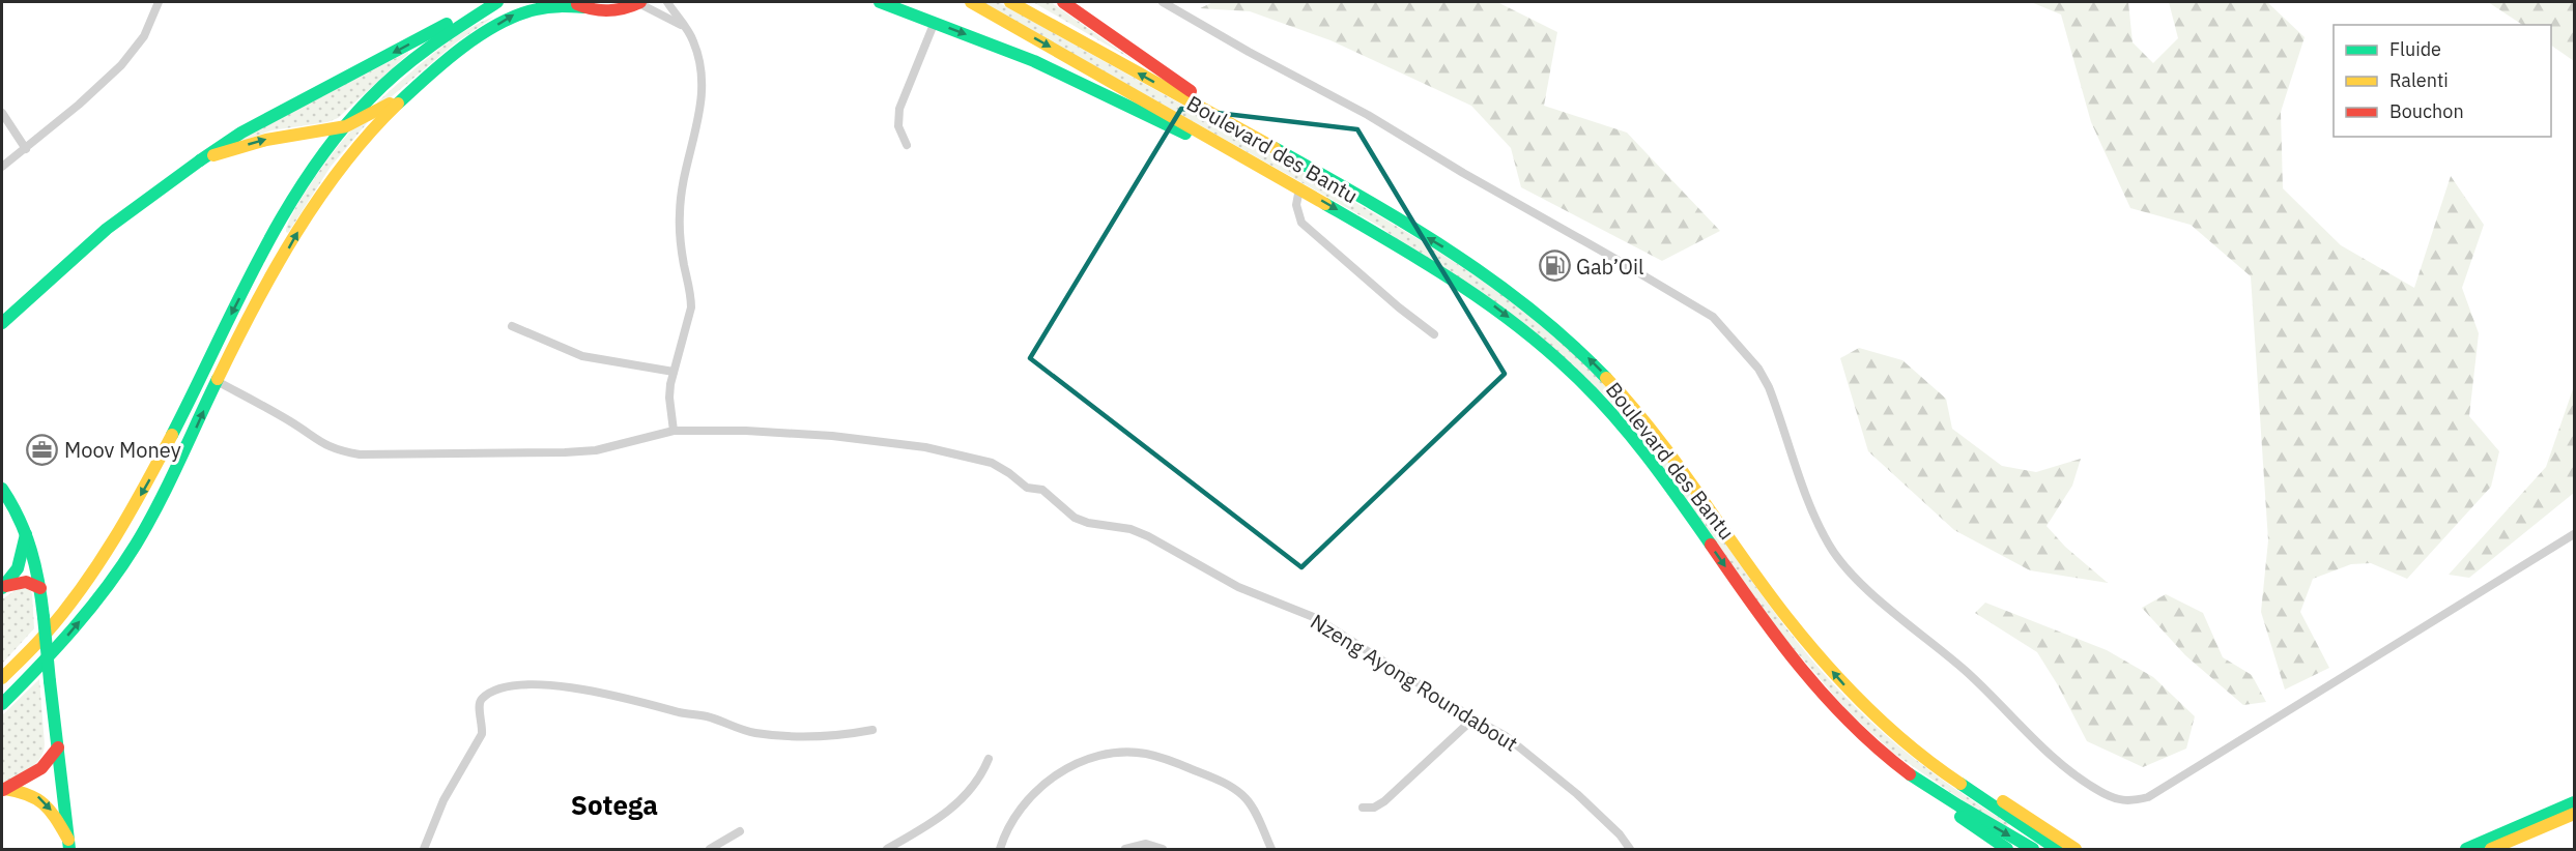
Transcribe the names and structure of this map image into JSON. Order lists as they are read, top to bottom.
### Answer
{
  "streets": {
    "main road": ["Boulevard des Bantu"],
    "street": ["Nzeng Ayong Roundabout"]
  },
  "districts": ["Sotega"],
  "places": {
    "fuel station": ["Gab’Oil"],
    "office": ["Moov Money"]
  },
  "legend": ["Fluide", "Ralenti", "Bouchon"]
}
